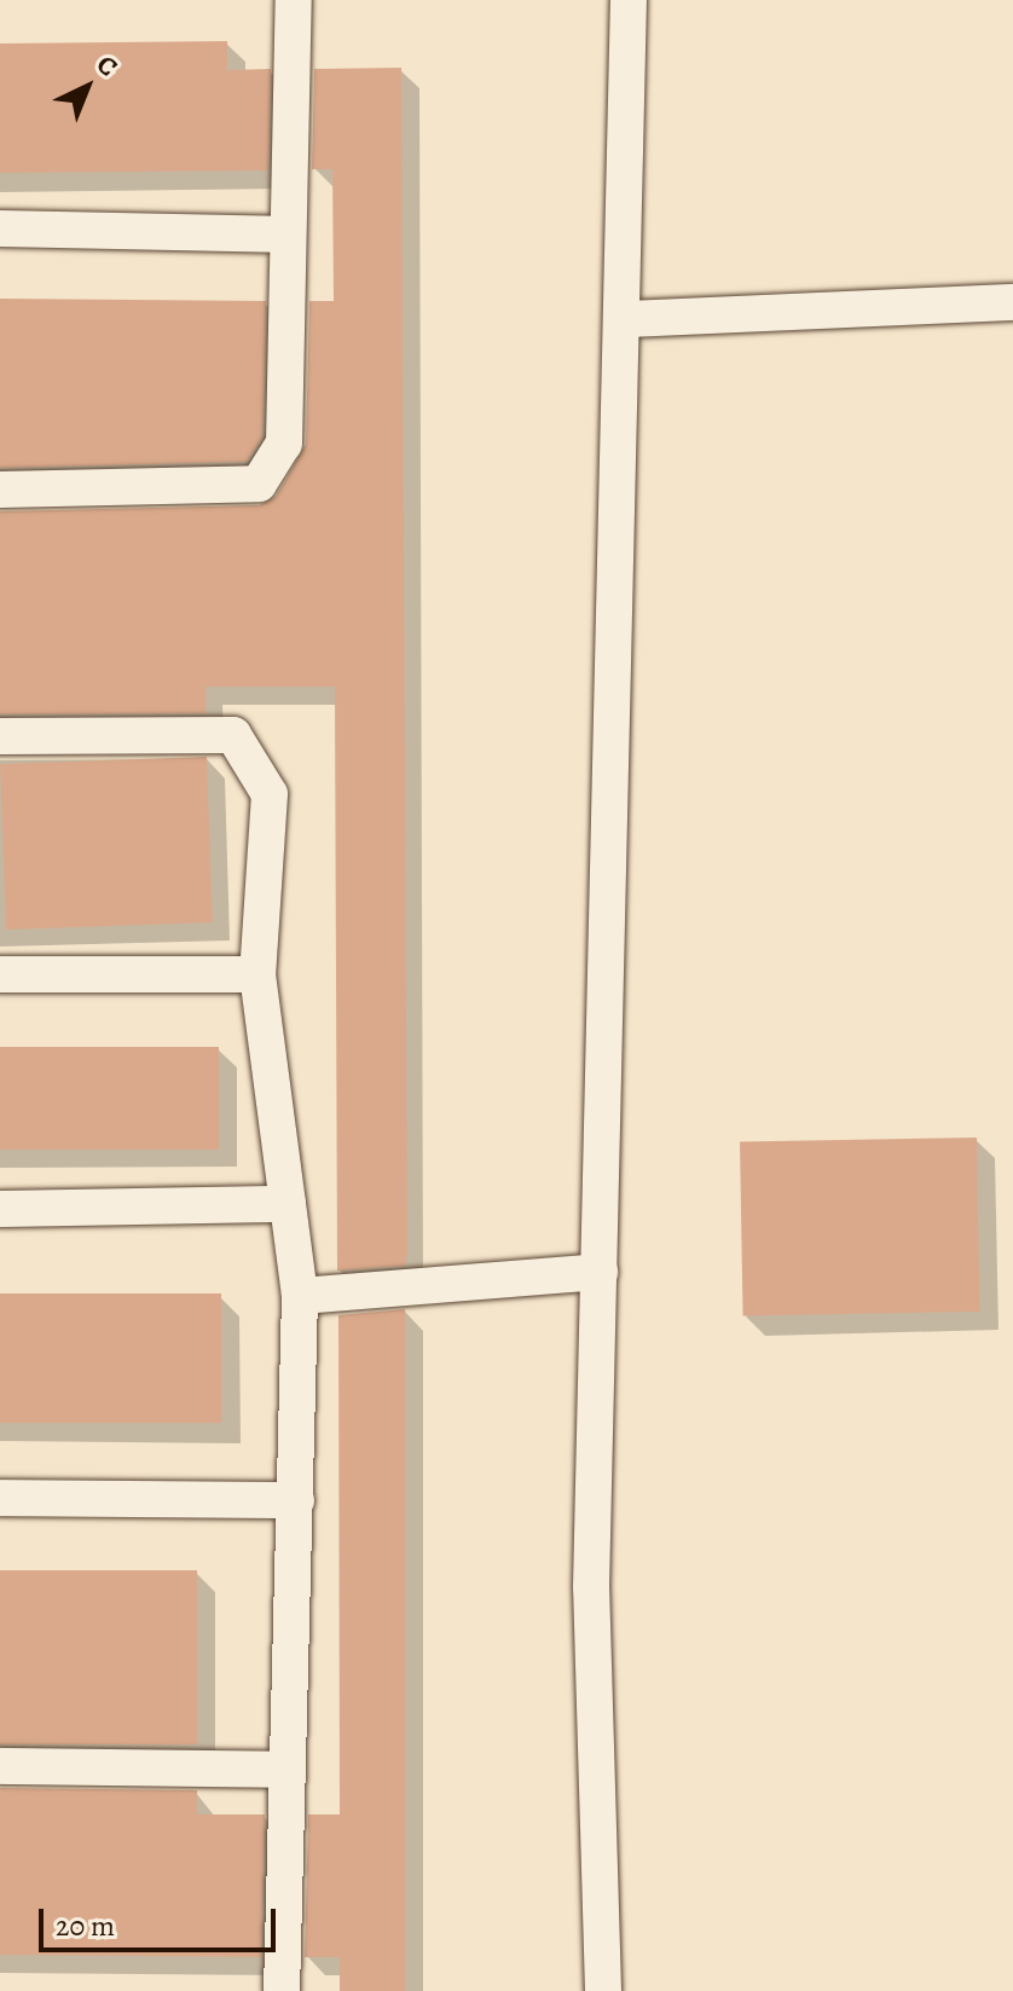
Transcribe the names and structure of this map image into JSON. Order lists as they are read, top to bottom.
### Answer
{
  "scale_bar": "20 m",
  "north": "top right"
}
